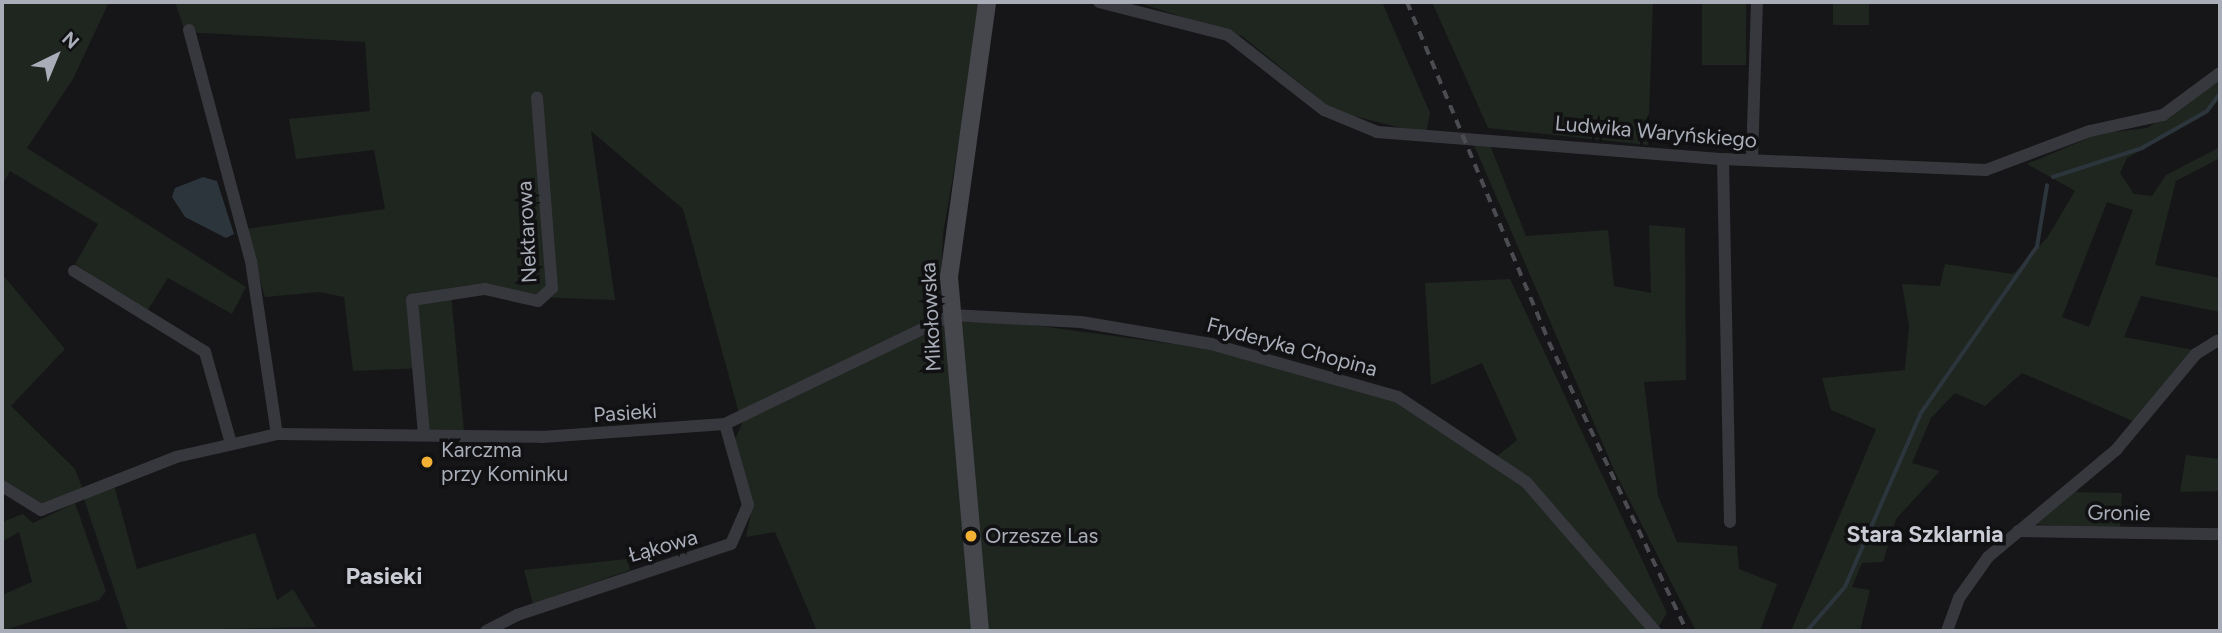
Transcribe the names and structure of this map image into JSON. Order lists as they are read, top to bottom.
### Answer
{
  "streets": {
    "main road": ["Mikołowska"],
    "street": [
      "Ludwika Waryńskiego",
      "Nektarowa",
      "Fryderyka Chopina",
      "Pasieki",
      "Gronie",
      "Łąkowa"
    ]
  },
  "crossings": [
    ["Nektarowa", "Pasieki"],
    ["Mikołowska", "Fryderyka Chopina"],
    ["Mikołowska", "Pasieki"],
    ["Fryderyka Chopina", "Pasieki"],
    ["Pasieki", "Łąkowa"]
  ],
  "districts": ["Stara Szklarnia", "Pasieki"],
  "places": ["Karczma przy Kominku", "Orzesze Las"],
  "north": "top right"
}
